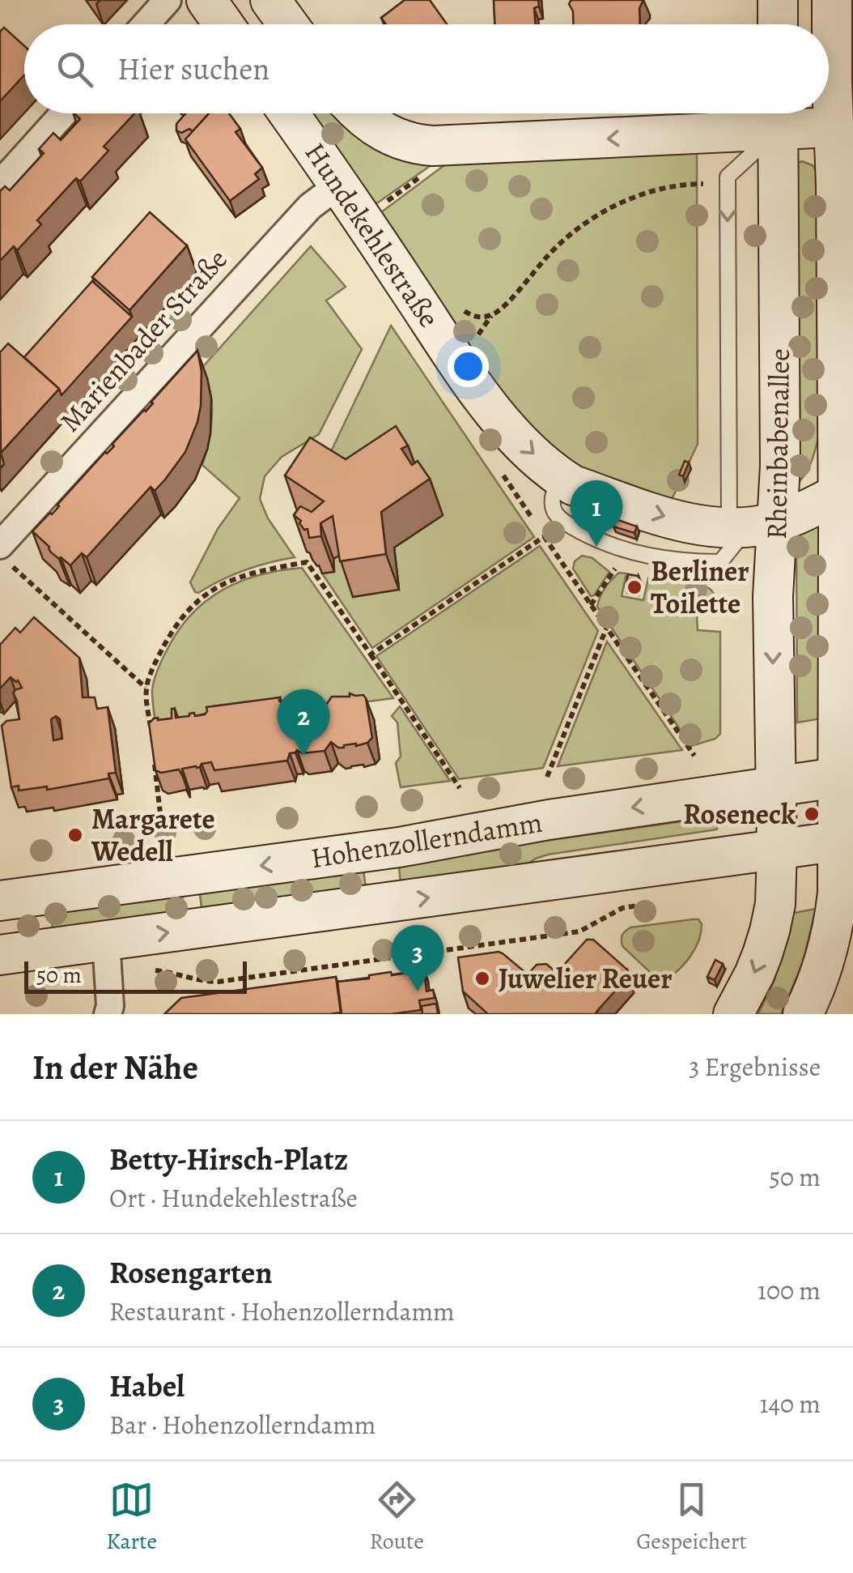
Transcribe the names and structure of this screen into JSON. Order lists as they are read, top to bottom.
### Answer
{
  "streets": {
    "main road": ["Hundekehlestraße", "Rheinbabenallee", "Hohenzollerndamm"],
    "street": ["Marienbader Straße"]
  },
  "crossings": [
    ["Hundekehlestraße", "Marienbader Straße"],
    ["Hundekehlestraße", "Rheinbabenallee"],
    ["Rheinbabenallee", "Hohenzollerndamm"]
  ],
  "places": [
    "Berliner Toilette",
    "Roseneck",
    "Margarete Wedell",
    "Juwelier Reuer"
  ],
  "scale_bar": "50 m",
  "page": {
    "search": "Hier suchen",
    "pins": ["1", "2", "3"],
    "scale": "50 m",
    "heading": ["In der Nähe", "3 Ergebnisse"],
    "list": [
      {
        "mark": "1",
        "name": "Betty-Hirsch-Platz",
        "note": "Ort · Hundekehlestraße",
        "value": "50 m"
      },
      {
        "mark": "2",
        "name": "Rosengarten",
        "note": "Restaurant · Hohenzollerndamm",
        "value": "100 m"
      },
      {
        "mark": "3",
        "name": "Habel",
        "note": "Bar · Hohenzollerndamm",
        "value": "140 m"
      }
    ],
    "nav": ["Karte", "Route", "Gespeichert"]
  }
}
